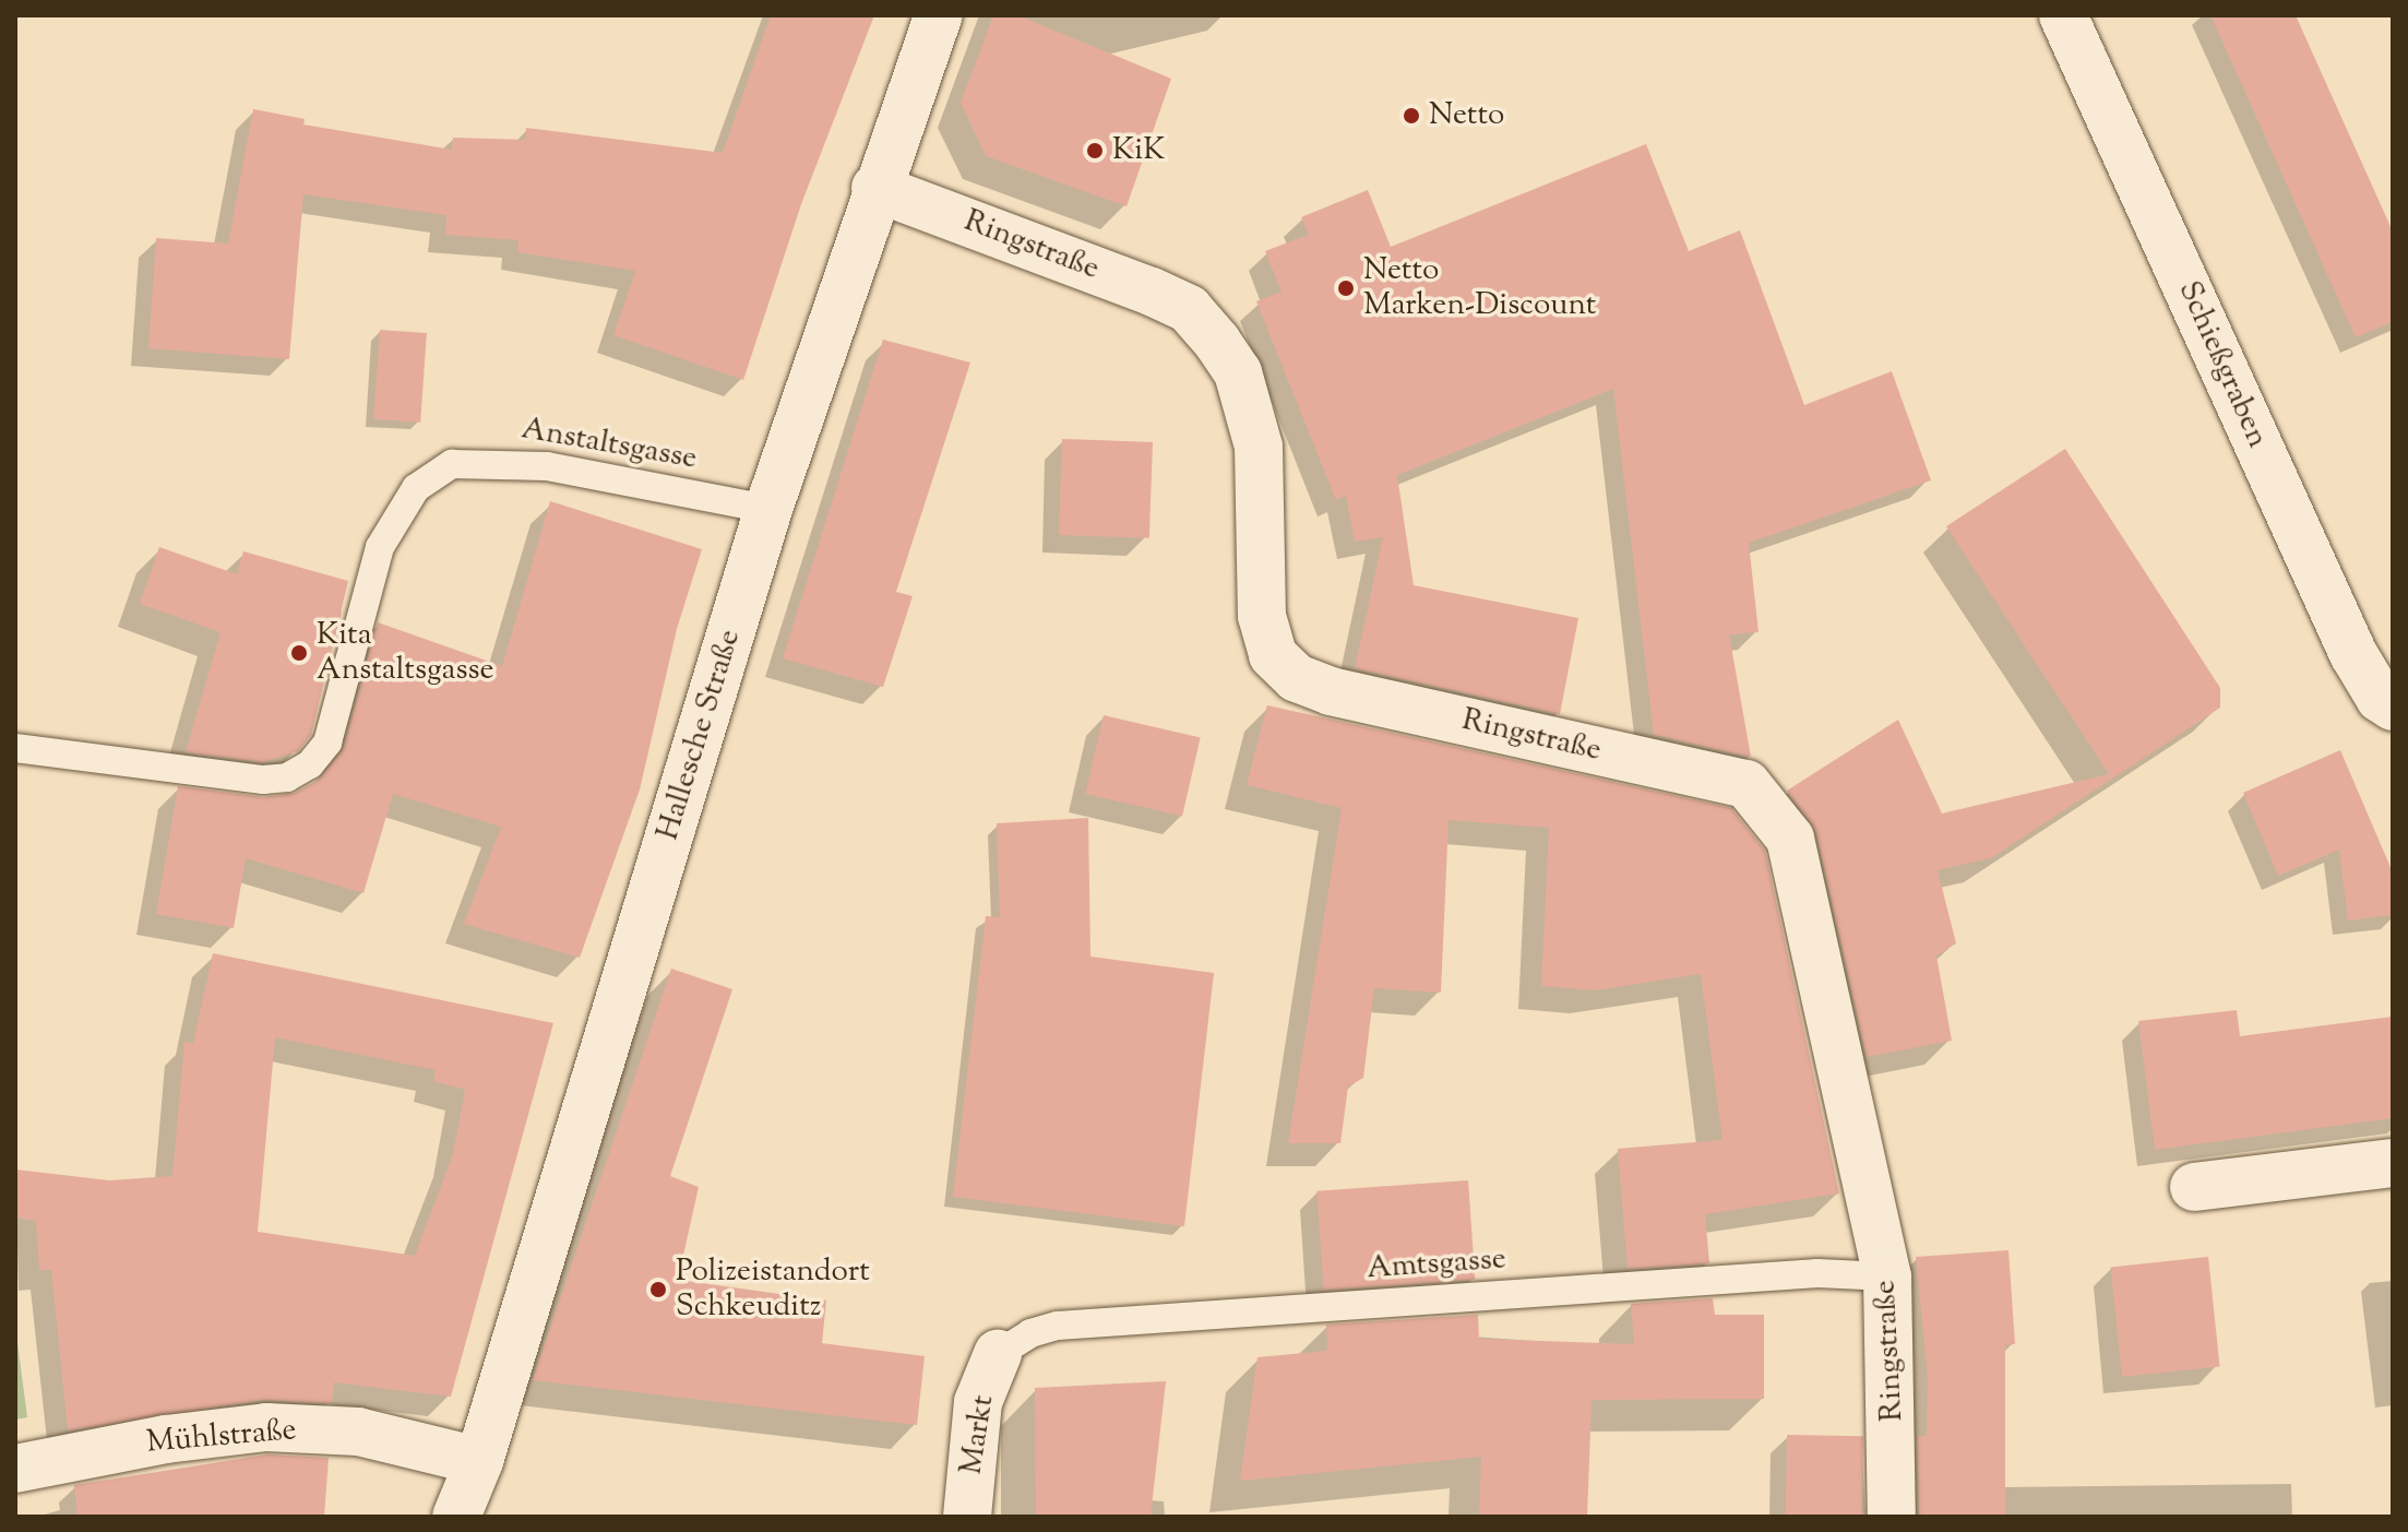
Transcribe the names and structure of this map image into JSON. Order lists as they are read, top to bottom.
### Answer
{
  "streets": {
    "street": [
      "Ringstraße",
      "Schießgraben",
      "Hallesche Straße",
      "Markt",
      "Mühlstraße"
    ],
    "lane": ["Anstaltsgasse", "Amtsgasse"]
  },
  "crossings": [
    ["Ringstraße", "Hallesche Straße"],
    ["Ringstraße", "Amtsgasse"],
    ["Anstaltsgasse", "Hallesche Straße"],
    ["Hallesche Straße", "Mühlstraße"],
    ["Amtsgasse", "Markt"]
  ],
  "places": [
    "Netto",
    "KiK",
    "Netto Marken-Discount",
    "Kita Anstaltsgasse",
    "Polizeistandort Schkeuditz"
  ]
}
